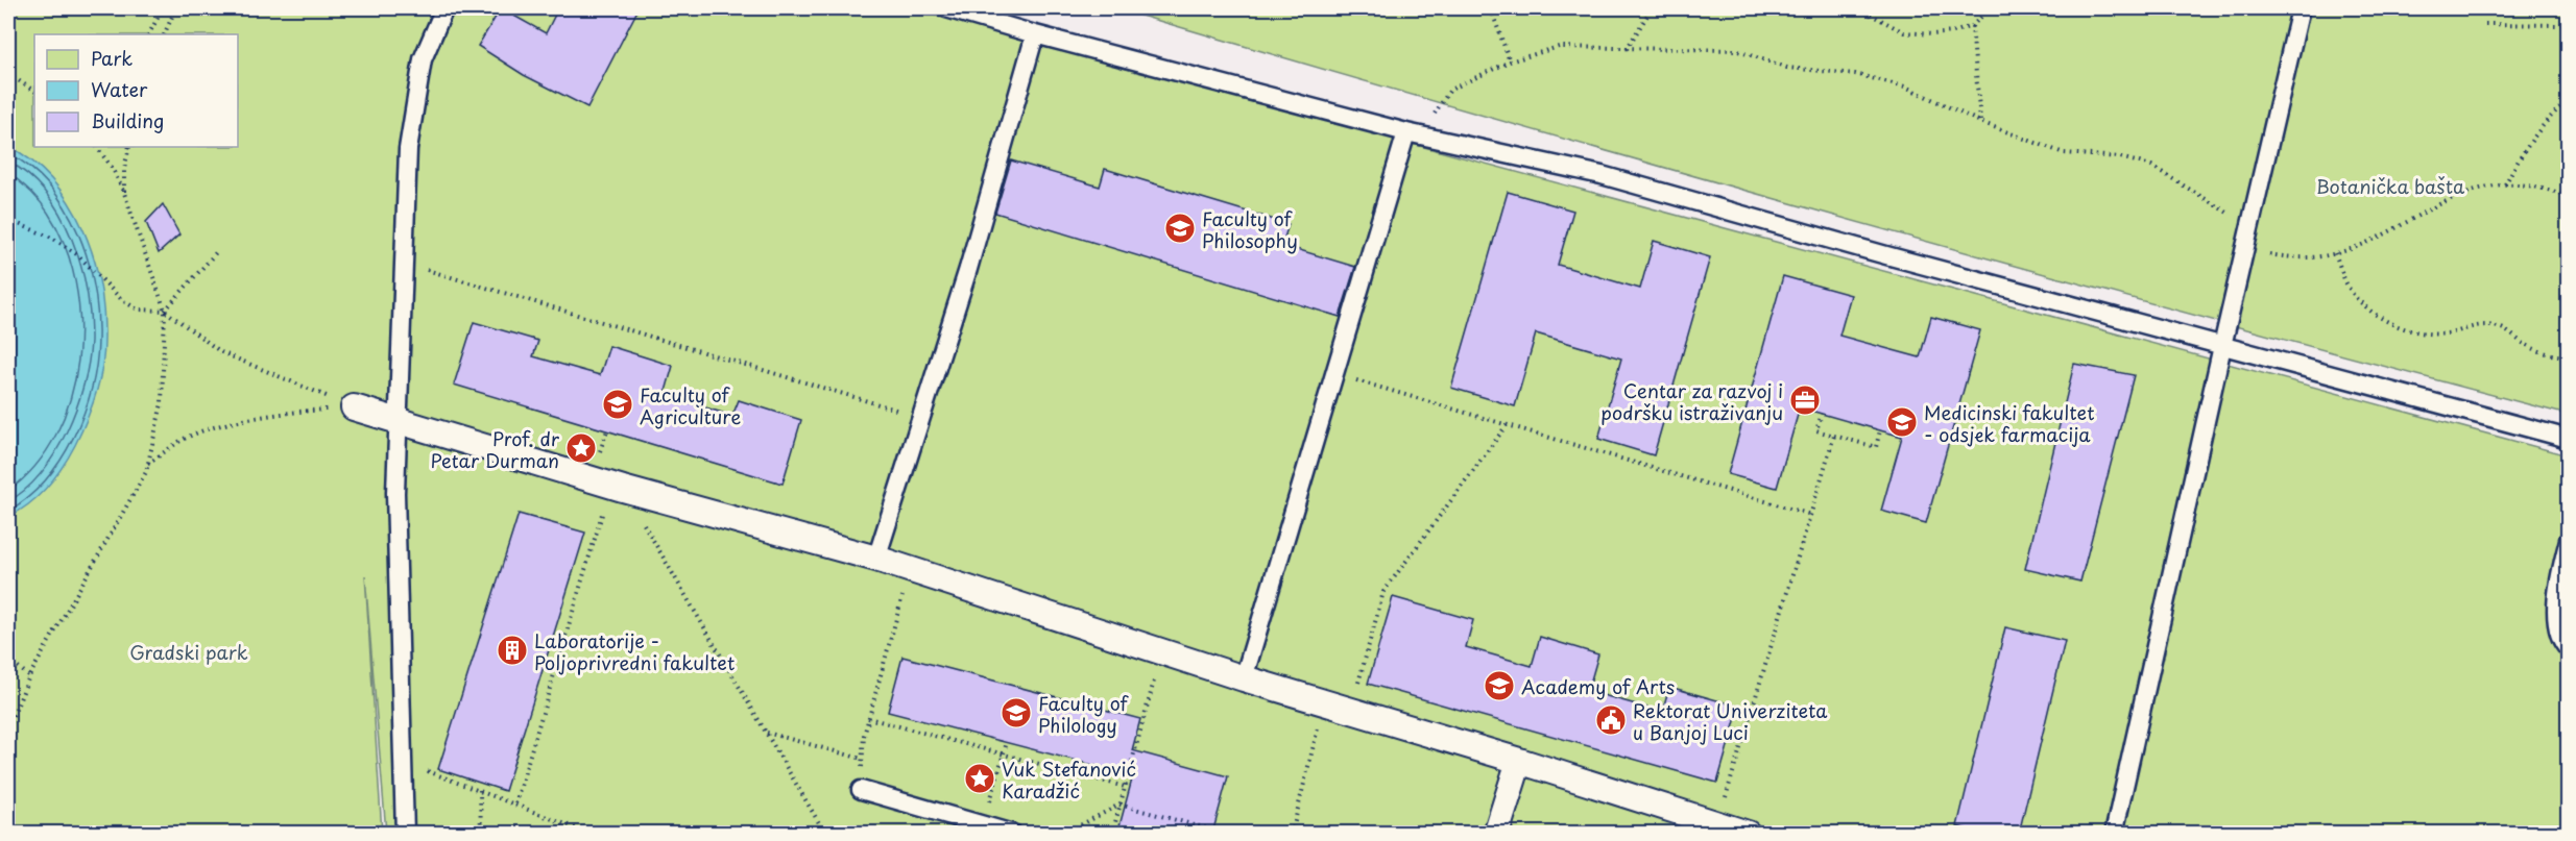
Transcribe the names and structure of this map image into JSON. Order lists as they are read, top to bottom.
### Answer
{
  "parks": ["Botanička bašta", "Gradski park"],
  "places": {
    "school or university": [
      "Faculty of Philosophy",
      "Faculty of Agriculture",
      "Medicinski fakultet - odsjek farmacija",
      "Academy of Arts",
      "Faculty of Philology"
    ],
    "office": ["Centar za razvoj i podršku istraživanju"],
    "place": ["Prof. dr Petar Durman", "Vuk Stefanović Karadžić"],
    "building": ["Laboratorije - Poljoprivredni fakultet"],
    "public building": ["Rektorat Univerziteta u Banjoj Luci"]
  },
  "legend": ["Park", "Water", "Building"]
}
